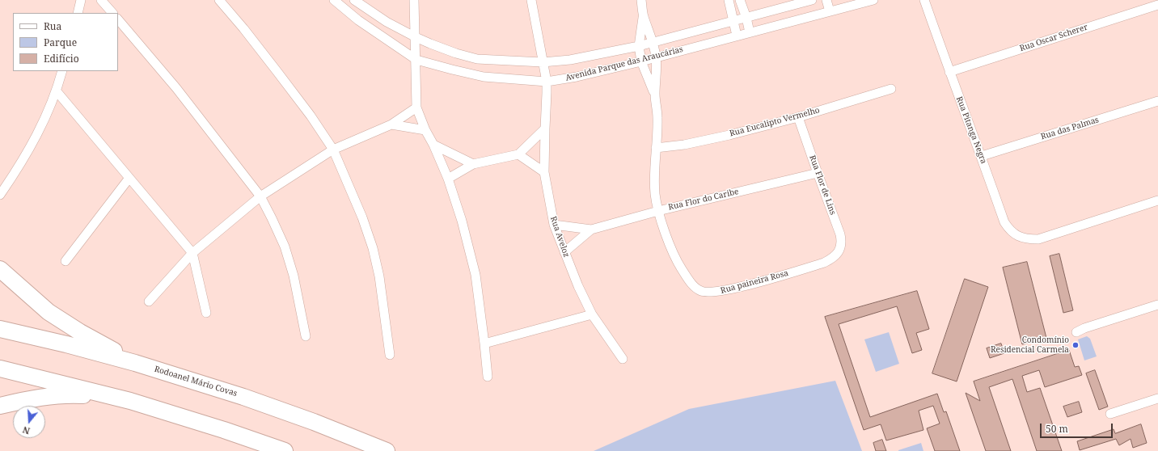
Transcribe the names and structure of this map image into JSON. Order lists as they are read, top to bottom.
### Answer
{
  "streets": {
    "highway": ["Rodoanel Mário Covas"],
    "street": [
      "Rua Oscar Scherer",
      "Avenida Parque das Araucárias",
      "Rua Eucalipto Vermelho",
      "Rua das Palmas",
      "Rua Pitanga Negra",
      "Rua Flor de Lins",
      "Rua Flor do Caribe",
      "Rua Aveloz",
      "Rua paineira Rosa"
    ]
  },
  "crossings": [
    ["Rua Oscar Scherer", "Rua Pitanga Negra"],
    ["Avenida Parque das Araucárias", "Rua Aveloz"],
    ["Rua Eucalipto Vermelho", "Rua Flor de Lins"],
    ["Rua Eucalipto Vermelho", "Rua paineira Rosa"],
    ["Rua das Palmas", "Rua Pitanga Negra"],
    ["Rua Flor de Lins", "Rua Flor do Caribe"],
    ["Rua Flor de Lins", "Rua paineira Rosa"],
    ["Rua Flor do Caribe", "Rua paineira Rosa"]
  ],
  "places": ["Condomínio Residencial Carmela"],
  "legend": ["Rua", "Parque", "Edifício"],
  "scale_bar": "50 m",
  "north": "bottom"
}
